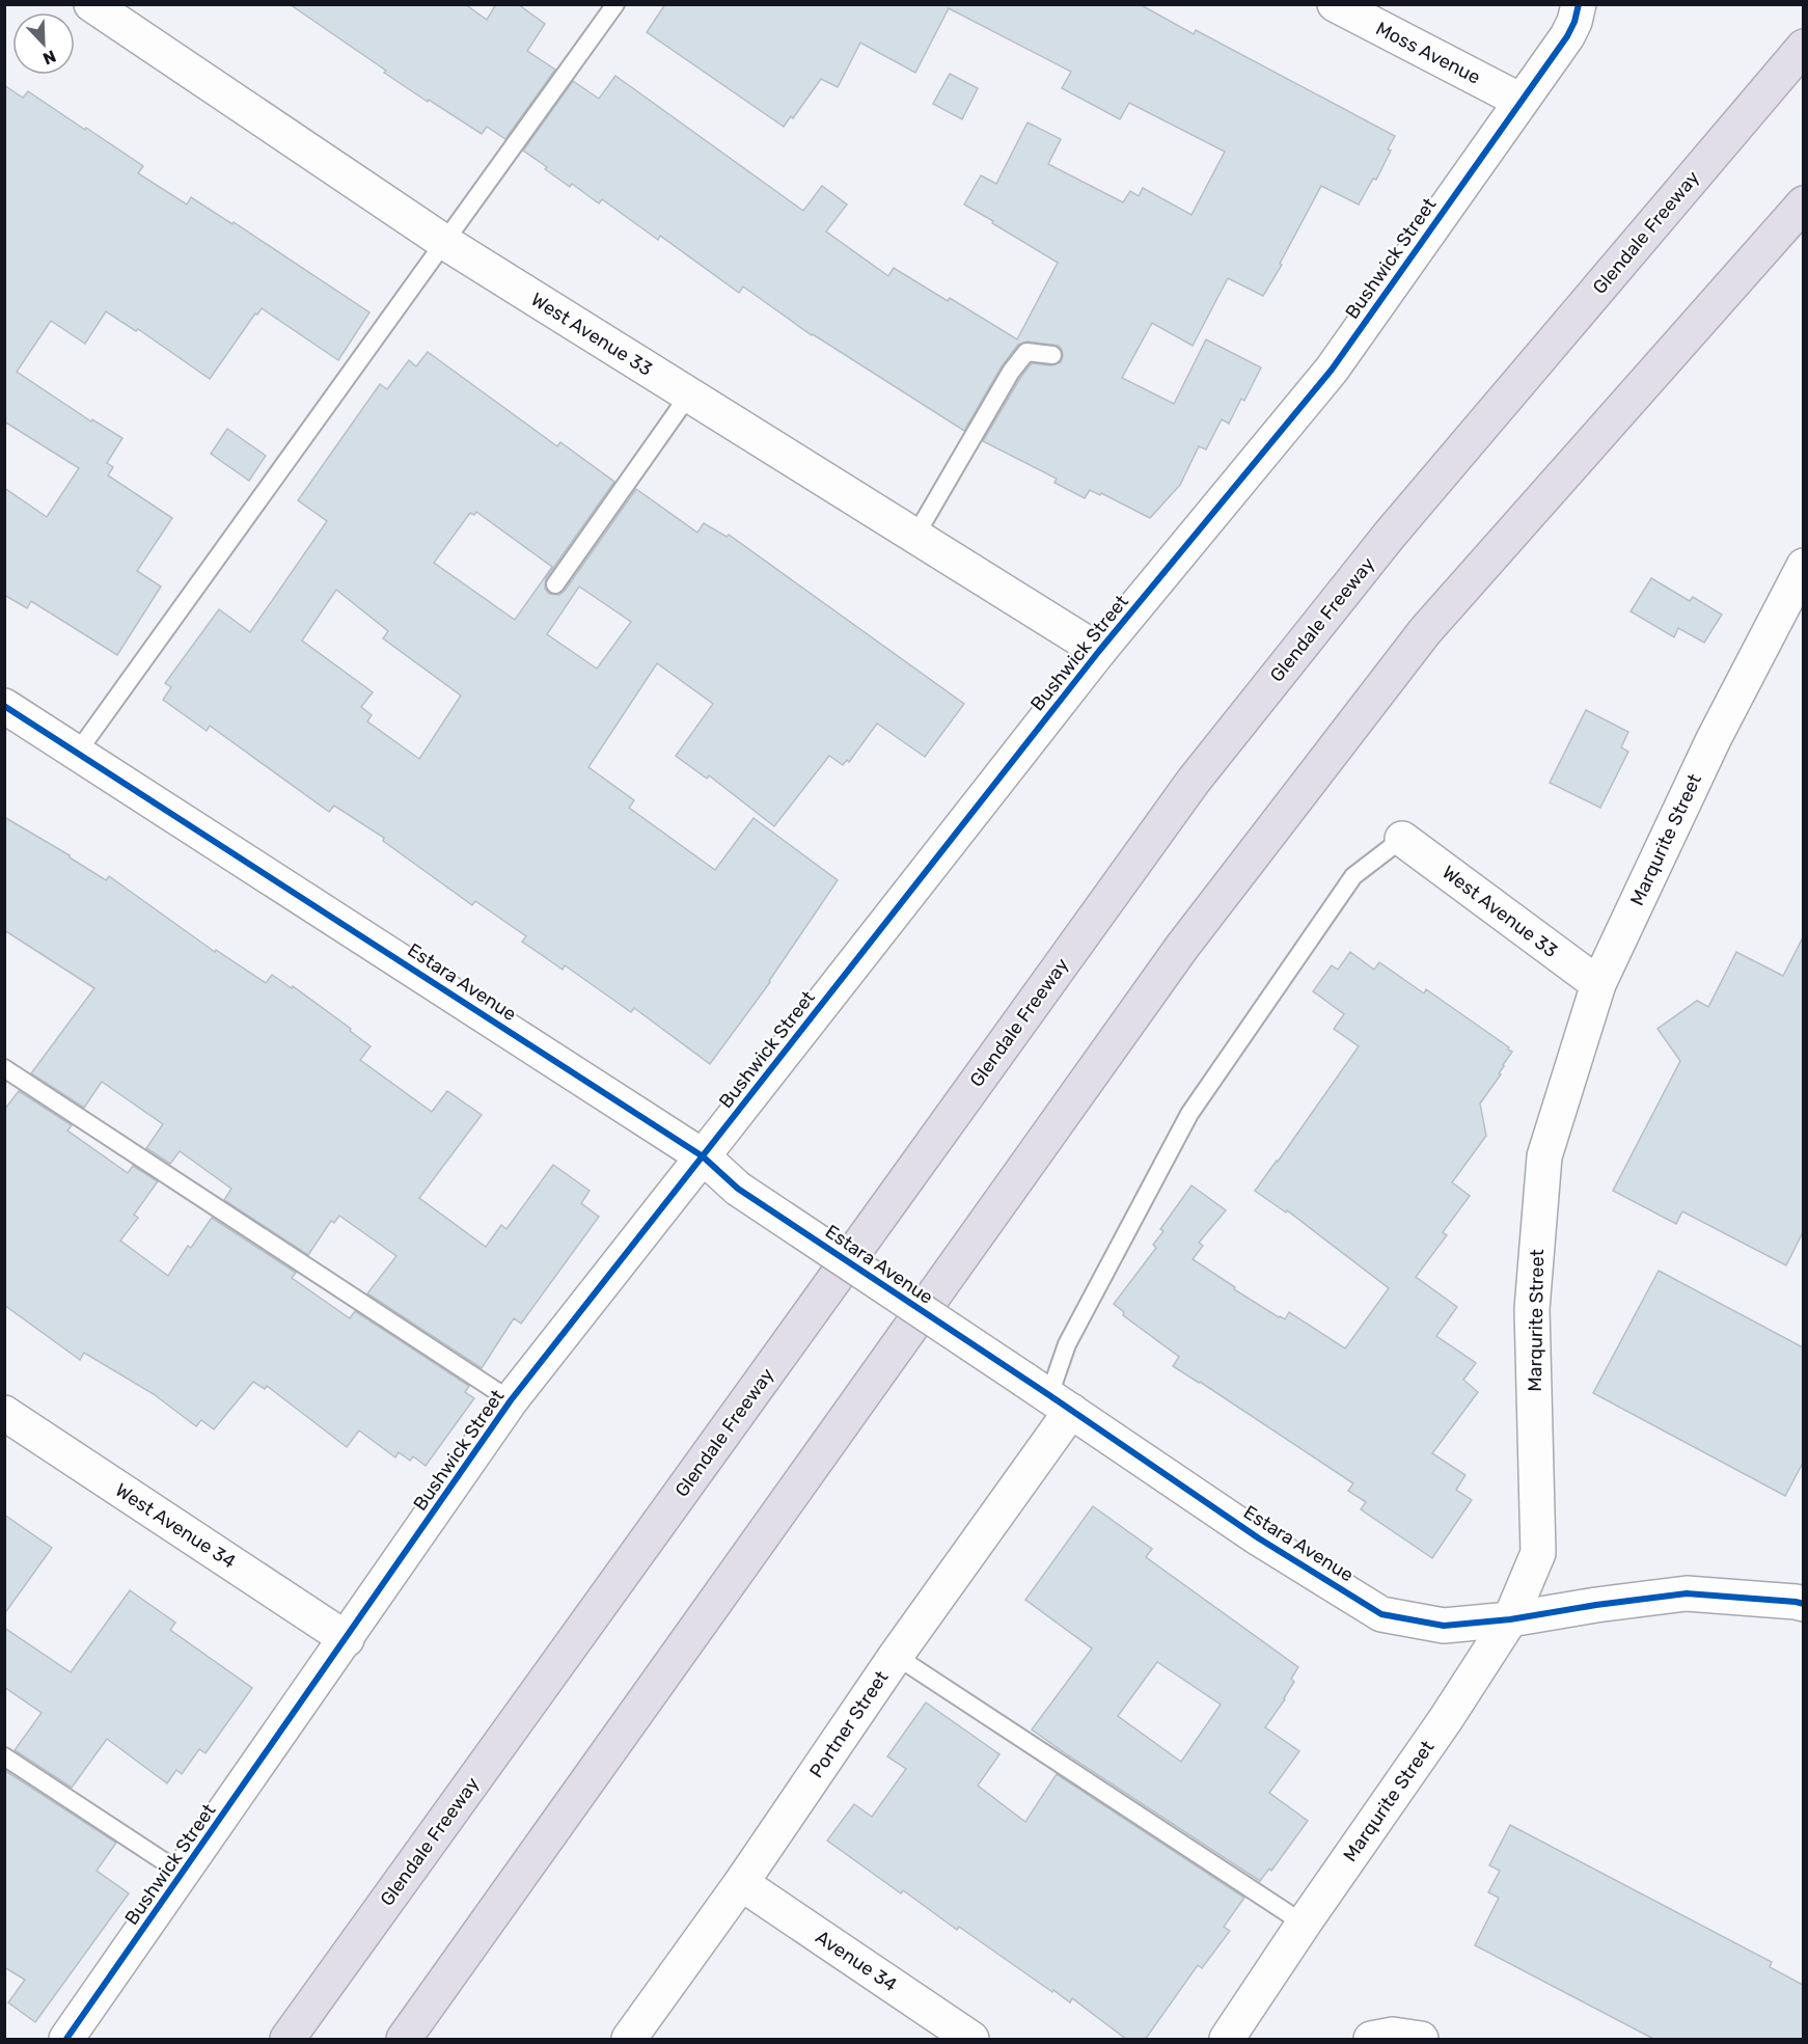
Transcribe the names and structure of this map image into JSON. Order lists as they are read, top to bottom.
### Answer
{
  "streets": {
    "highway": ["Glendale Freeway"],
    "street": [
      "Moss Avenue",
      "Bushwick Street",
      "West Avenue 33",
      "Marqurite Street",
      "Estara Avenue",
      "West Avenue 34",
      "Portner Street",
      "Avenue 34"
    ]
  },
  "crossings": [
    ["Moss Avenue", "Bushwick Street"],
    ["Bushwick Street", "West Avenue 33"],
    ["Bushwick Street", "Estara Avenue"],
    ["Bushwick Street", "West Avenue 34"],
    ["West Avenue 33", "Marqurite Street"],
    ["Marqurite Street", "Estara Avenue"],
    ["Estara Avenue", "Portner Street"],
    ["Portner Street", "Avenue 34"]
  ],
  "north": "bottom right"
}
